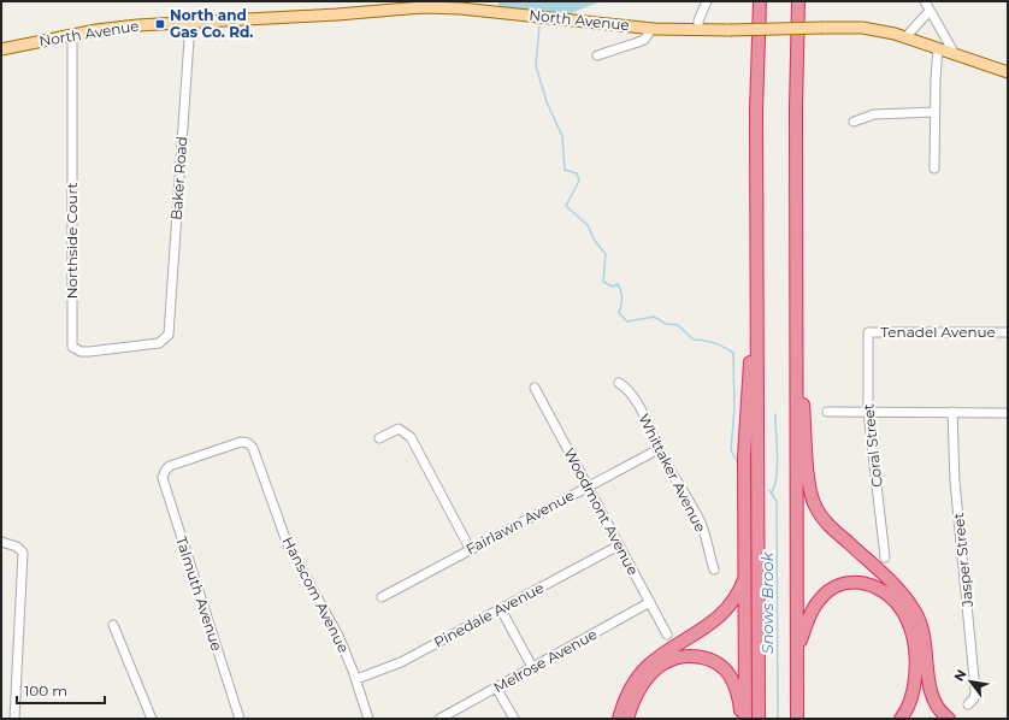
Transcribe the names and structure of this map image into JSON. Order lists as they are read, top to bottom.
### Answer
{
  "streets": {
    "main road": ["North Avenue"],
    "street": [
      "Baker Road",
      "Northside Court",
      "Tenadel Avenue",
      "Coral Street",
      "Whittaker Avenue",
      "Woodmont Avenue",
      "Fairlawn Avenue",
      "Jasper Street",
      "Talmuth Avenue",
      "Hanscom Avenue",
      "Pinedale Avenue",
      "Melrose Avenue"
    ]
  },
  "crossings": [
    ["North Avenue", "Baker Road"],
    ["North Avenue", "Northside Court"],
    ["Baker Road", "Northside Court"],
    ["Tenadel Avenue", "Coral Street"],
    ["Whittaker Avenue", "Fairlawn Avenue"],
    ["Woodmont Avenue", "Fairlawn Avenue"],
    ["Woodmont Avenue", "Pinedale Avenue"],
    ["Woodmont Avenue", "Melrose Avenue"],
    ["Talmuth Avenue", "Hanscom Avenue"],
    ["Hanscom Avenue", "Pinedale Avenue"]
  ],
  "water": ["Snows Brook"],
  "places": {
    "transit": ["North and Gas Co. Rd."]
  },
  "scale_bar": "100 m",
  "north": "top left"
}
